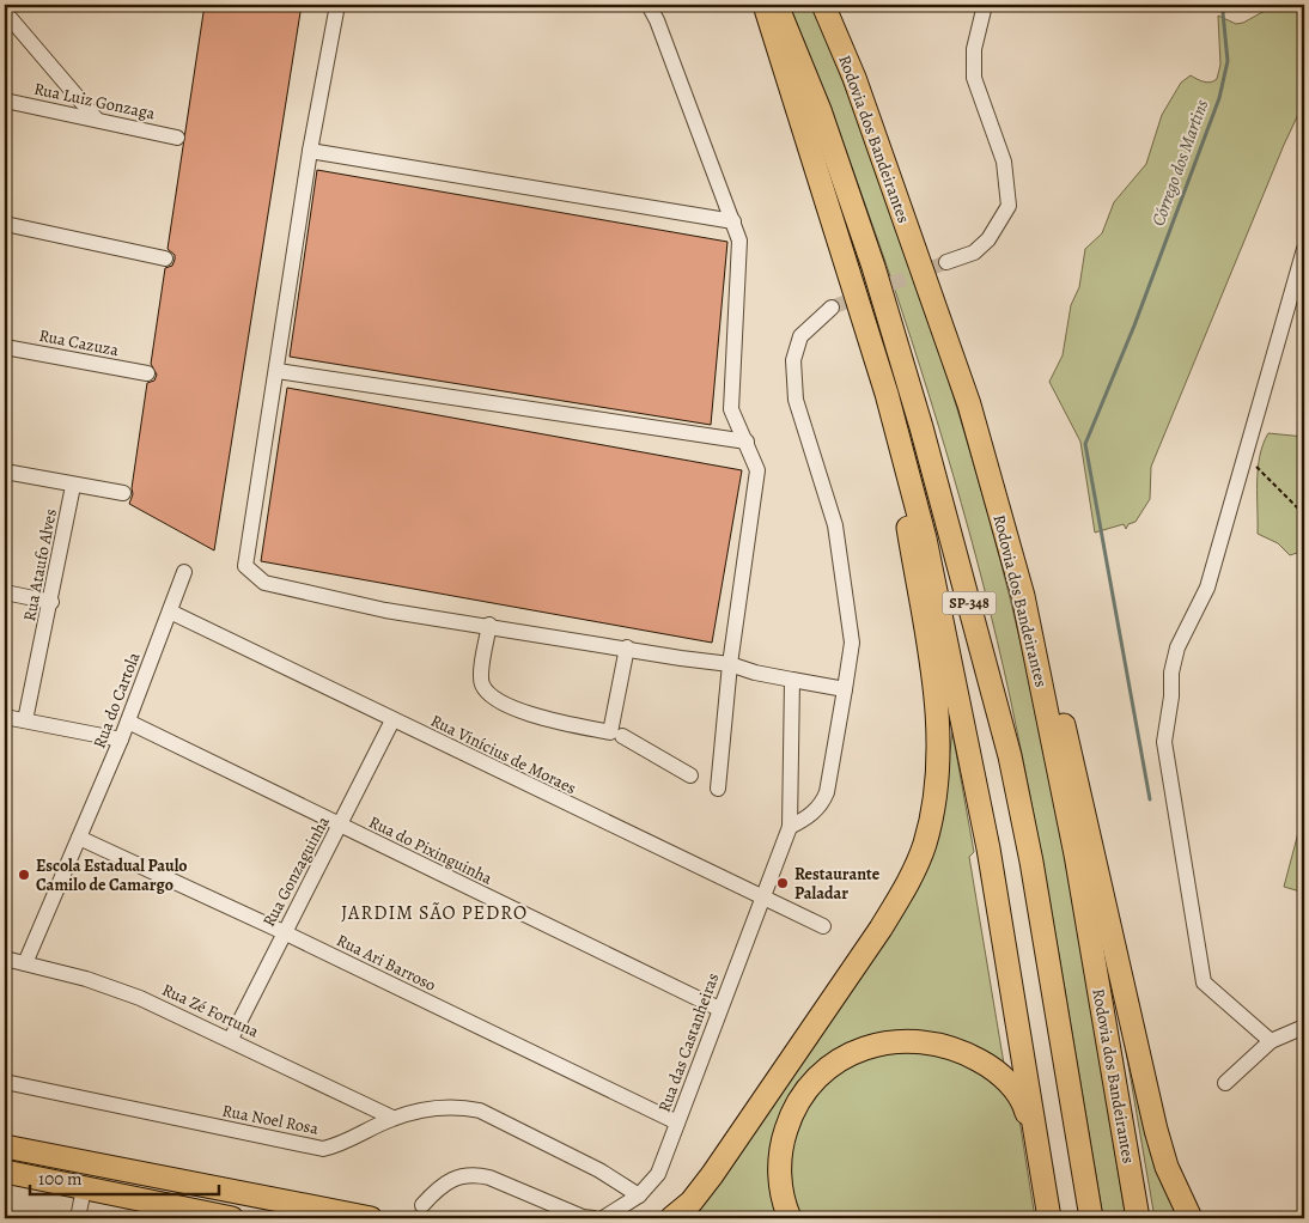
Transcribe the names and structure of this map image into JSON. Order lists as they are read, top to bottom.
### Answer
{
  "streets": {
    "highway": ["Rodovia dos Bandeirantes", "SP-348"],
    "street": [
      "Rua Luiz Gonzaga",
      "Rua Cazuza",
      "Rua Ataufo Alves",
      "Rua do Cartola",
      "Rua Vinícius de Moraes",
      "Rua do Pixinguinha",
      "Rua Gonzaguinha",
      "Rua Ari Barroso",
      "Rua Zé Fortuna",
      "Rua das Castanheiras",
      "Rua Noel Rosa"
    ]
  },
  "crossings": [
    ["Rua do Cartola", "Rua Vinícius de Moraes"],
    ["Rua do Cartola", "Rua do Pixinguinha"],
    ["Rua do Cartola", "Rua Ari Barroso"],
    ["Rua do Cartola", "Rua Zé Fortuna"],
    ["Rua Vinícius de Moraes", "Rua Gonzaguinha"],
    ["Rua Vinícius de Moraes", "Rua das Castanheiras"],
    ["Rua do Pixinguinha", "Rua Gonzaguinha"],
    ["Rua do Pixinguinha", "Rua das Castanheiras"],
    ["Rua Gonzaguinha", "Rua Ari Barroso"],
    ["Rua Gonzaguinha", "Rua Zé Fortuna"],
    ["Rua Ari Barroso", "Rua das Castanheiras"],
    ["Rua Zé Fortuna", "Rua Noel Rosa"],
    ["Rua das Castanheiras", "Rua Noel Rosa"]
  ],
  "districts": ["JARDIM SÃO PEDRO"],
  "water": ["Córrego dos Martins"],
  "places": ["Escola Estadual Paulo Camilo de Camargo", "Restaurante Paladar"],
  "scale_bar": "100 m"
}
